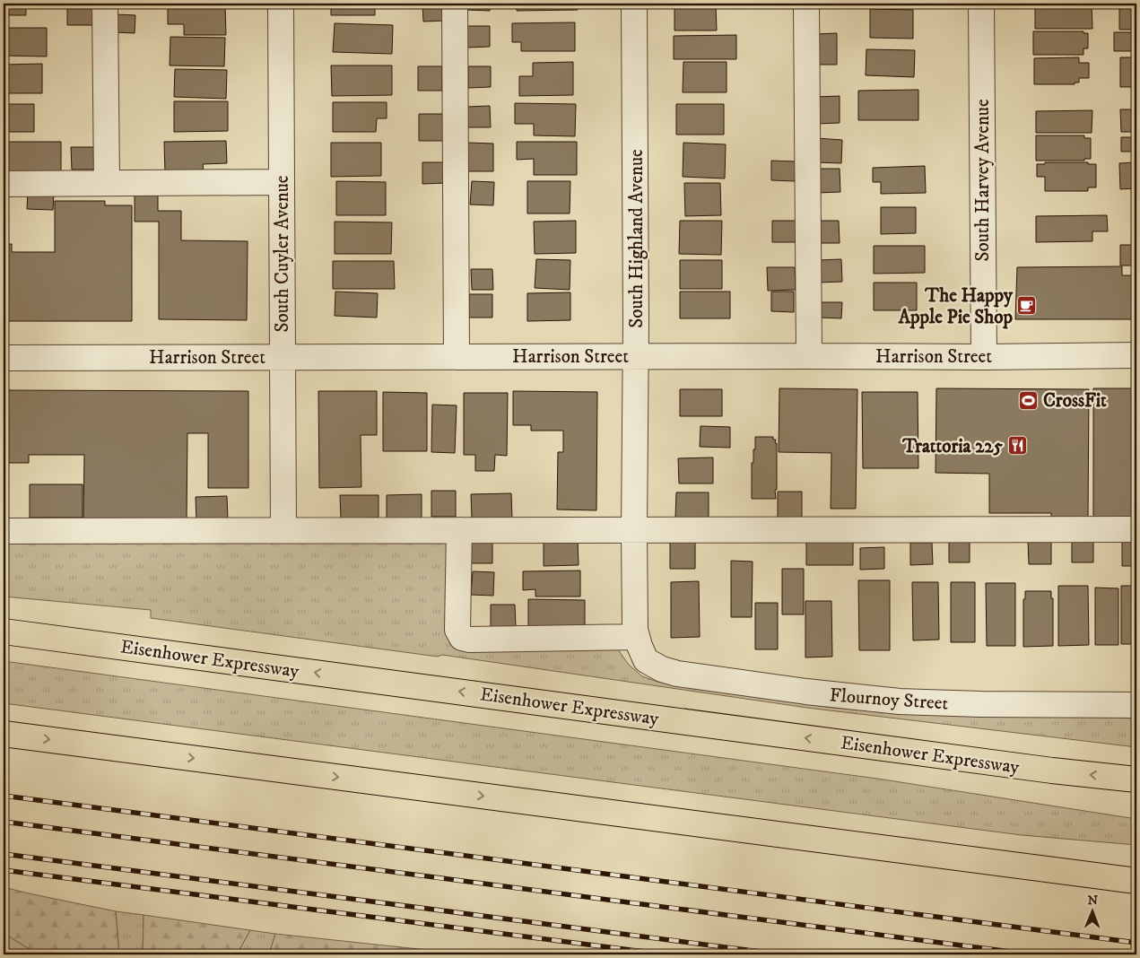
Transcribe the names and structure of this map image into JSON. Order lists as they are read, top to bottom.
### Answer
{
  "streets": {
    "highway": ["Eisenhower Expressway"],
    "street": [
      "South Harvey Avenue",
      "South Highland Avenue",
      "South Cuyler Avenue",
      "Harrison Street",
      "Flournoy Street"
    ]
  },
  "crossings": [
    ["South Harvey Avenue", "Harrison Street"],
    ["South Highland Avenue", "Harrison Street"],
    ["South Highland Avenue", "Flournoy Street"],
    ["South Cuyler Avenue", "Harrison Street"]
  ],
  "places": {
    "cafe": ["The Happy Apple Pie Shop"],
    "sports": ["CrossFit"],
    "restaurant": ["Trattoria 225"]
  },
  "north": "top"
}
